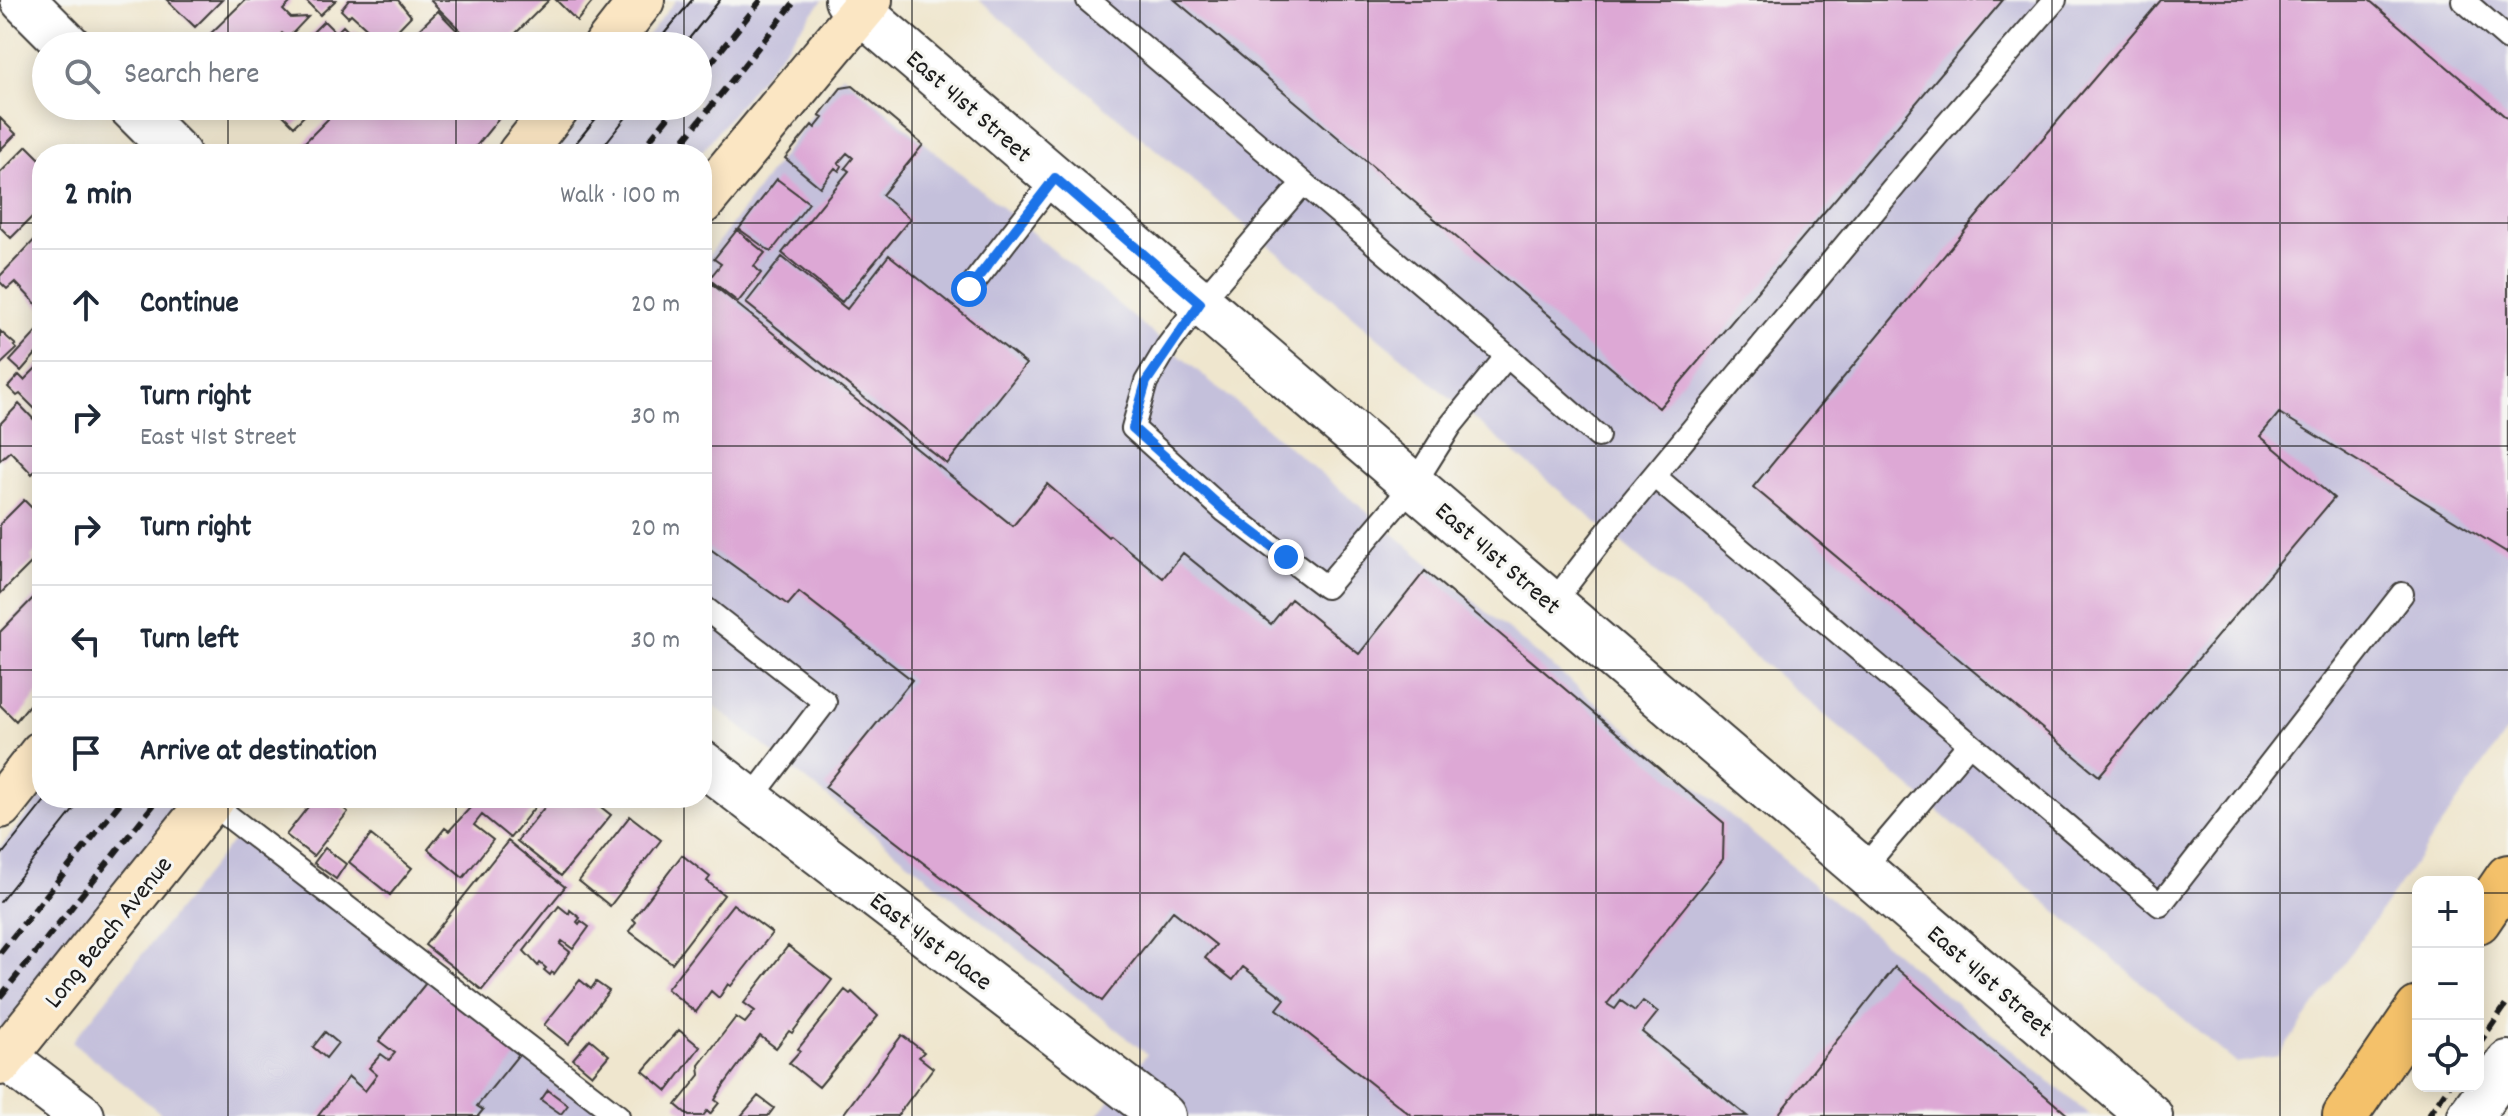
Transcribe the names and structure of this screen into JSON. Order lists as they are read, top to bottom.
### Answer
{
  "streets": {
    "main road": ["Long Beach Avenue"],
    "street": ["East 41st Street", "East 41st Place"]
  },
  "page": {
    "search": "Search here",
    "heading": ["2 min", "Walk · 100 m"],
    "list": [
      ["Continue", "20 m"],
      ["Turn right", "East 41st Street", "30 m"],
      ["Turn right", "20 m"],
      ["Turn left", "30 m"],
      "Arrive at destination"
    ],
    "map_buttons": ["+", "−"]
  }
}
